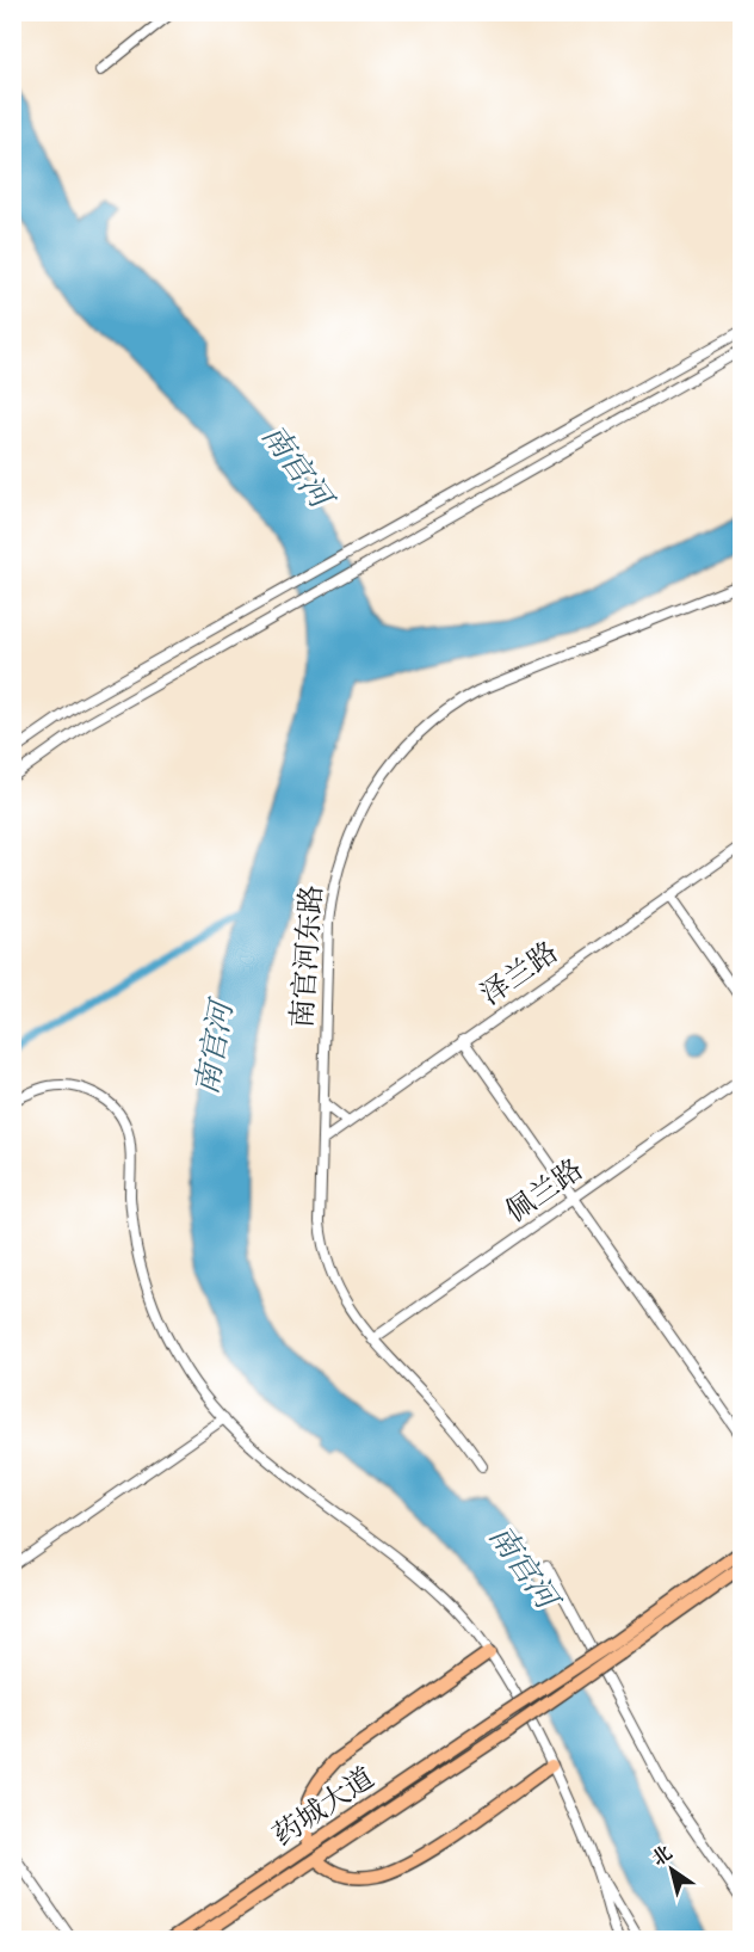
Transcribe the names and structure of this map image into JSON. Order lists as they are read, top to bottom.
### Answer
{
  "streets": {
    "main road": ["药城大道"],
    "street": ["南官河东路", "泽兰路", "佩兰路"]
  },
  "crossings": [
    ["南官河东路", "泽兰路"],
    ["南官河东路", "佩兰路"]
  ],
  "water": ["南官河"],
  "north": "top left"
}
